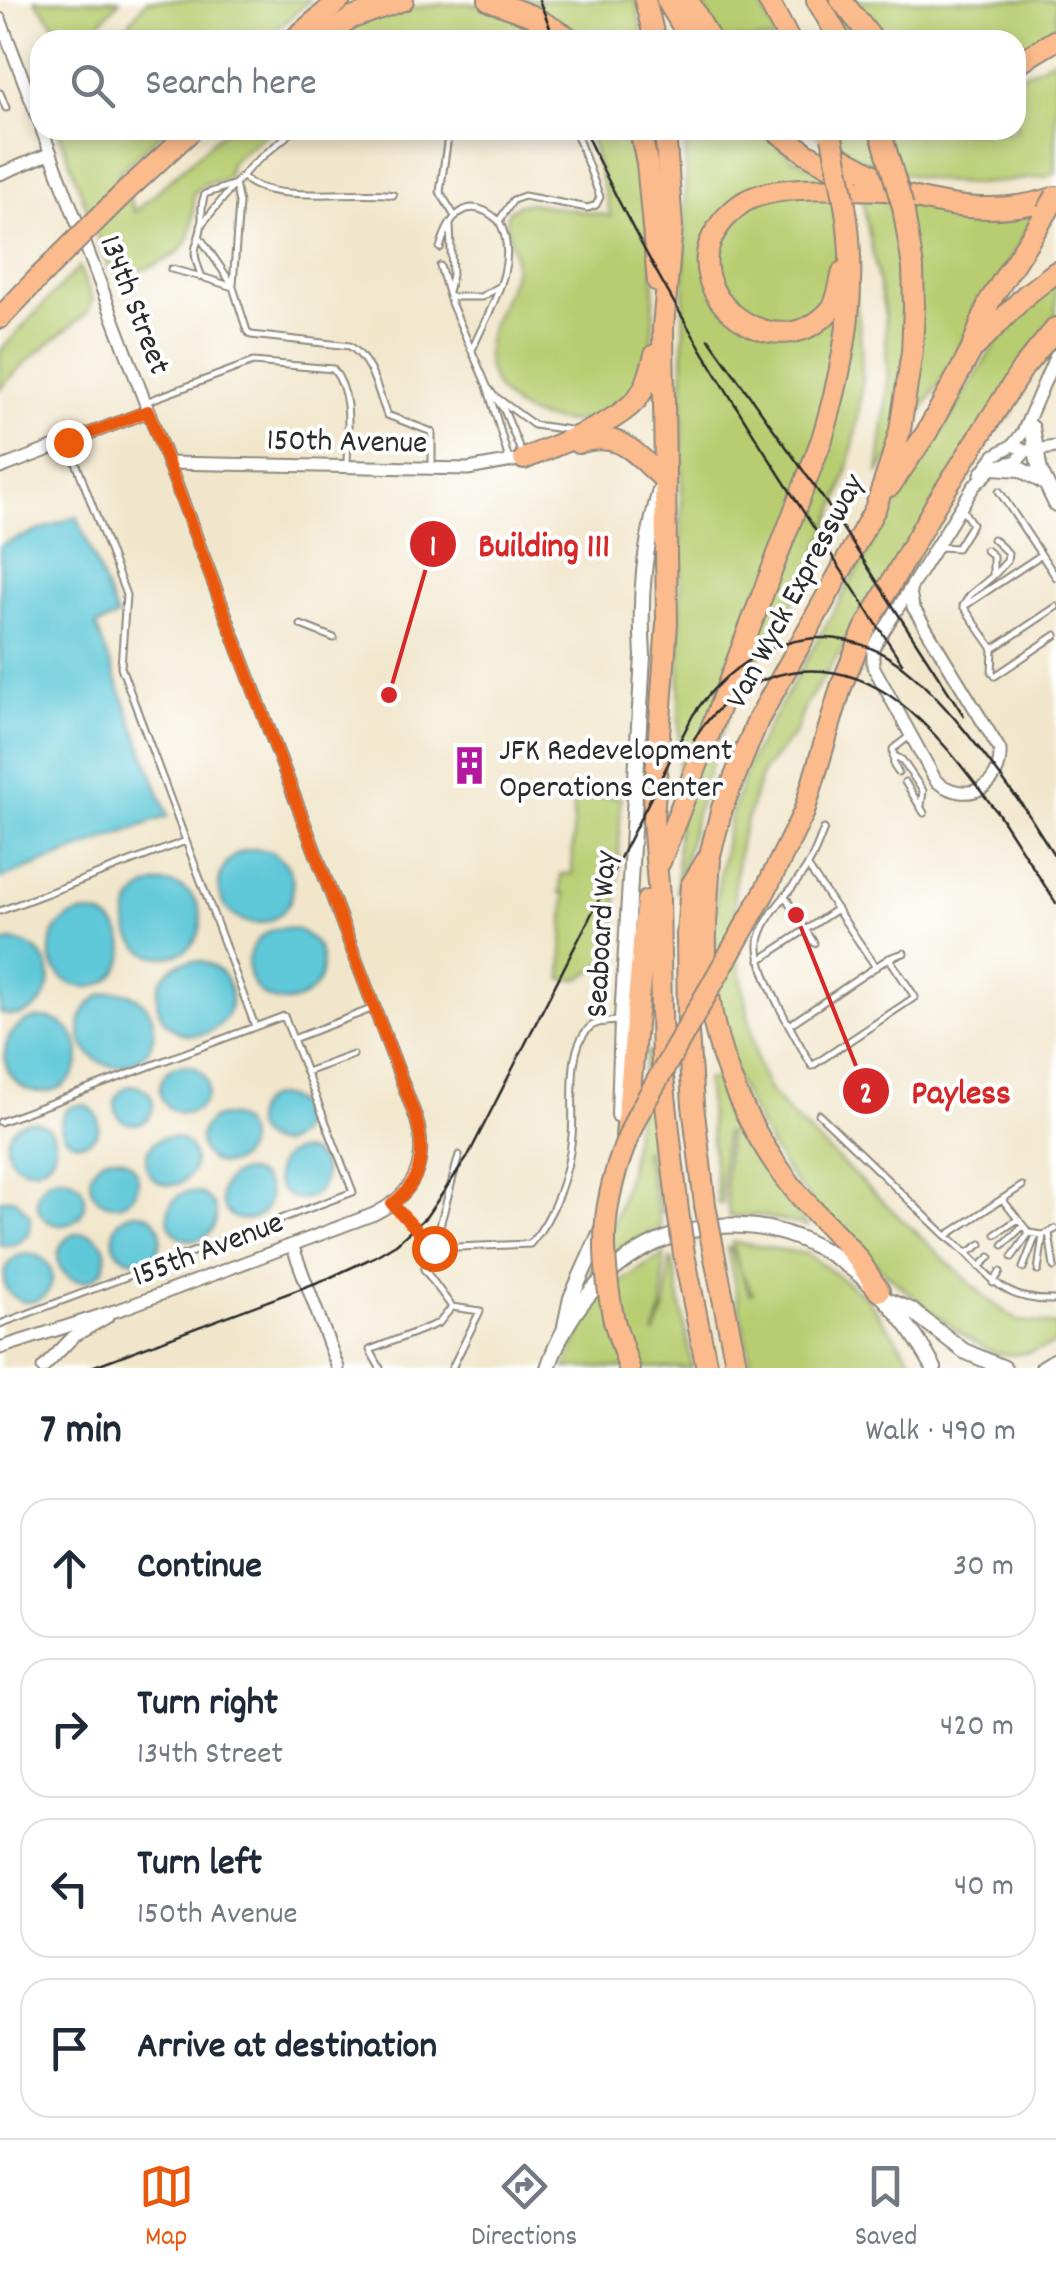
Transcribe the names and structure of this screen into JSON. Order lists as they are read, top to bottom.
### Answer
{
  "streets": {
    "highway": ["Van Wyck Expressway"],
    "street": [
      "134th Street",
      "150th Avenue",
      "Seaboard Way",
      "155th Avenue"
    ]
  },
  "crossings": [
    ["134th Street", "150th Avenue"],
    ["134th Street", "155th Avenue"]
  ],
  "places": {
    "other": ["Building 111", "Payless"],
    "building": ["JFK Redevelopment Operations Center"]
  },
  "page": {
    "search": "Search here",
    "heading": ["7 min", "Walk · 490 m"],
    "list": [
      ["Continue", "30 m"],
      ["Turn right", "134th Street", "420 m"],
      ["Turn left", "150th Avenue", "40 m"],
      "Arrive at destination"
    ],
    "nav": ["Map", "Directions", "Saved"]
  }
}
